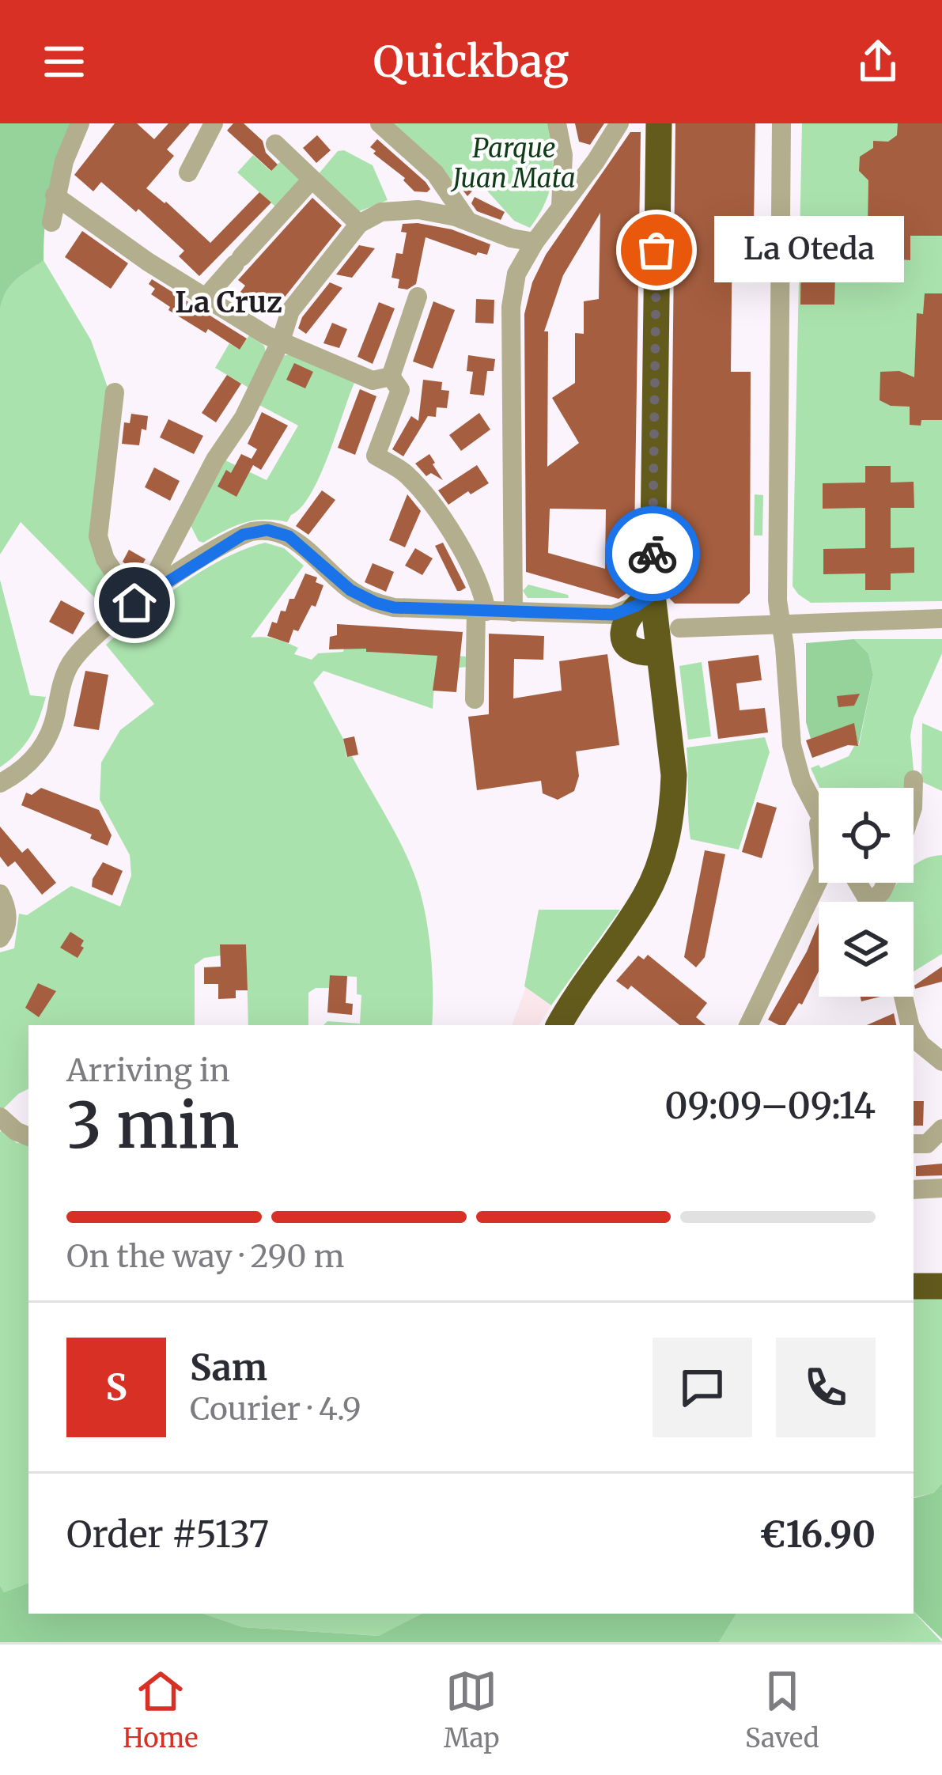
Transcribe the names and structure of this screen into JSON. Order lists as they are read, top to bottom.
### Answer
{
  "districts": ["La Cruz"],
  "parks": ["Parque Juan Mata"],
  "places": ["La Oteda"],
  "page": {
    "header": "Quickbag",
    "bubble": "La Oteda",
    "heading": ["3 min", "Arriving in", "09:09–09:14"],
    "panel": [
      "Sam",
      "Courier · 4.9",
      "Order #5137",
      "€16.90"
    ],
    "bar": "On the way · 290 m",
    "round": "S",
    "tabs": ["Home", "Map", "Saved"]
  }
}
